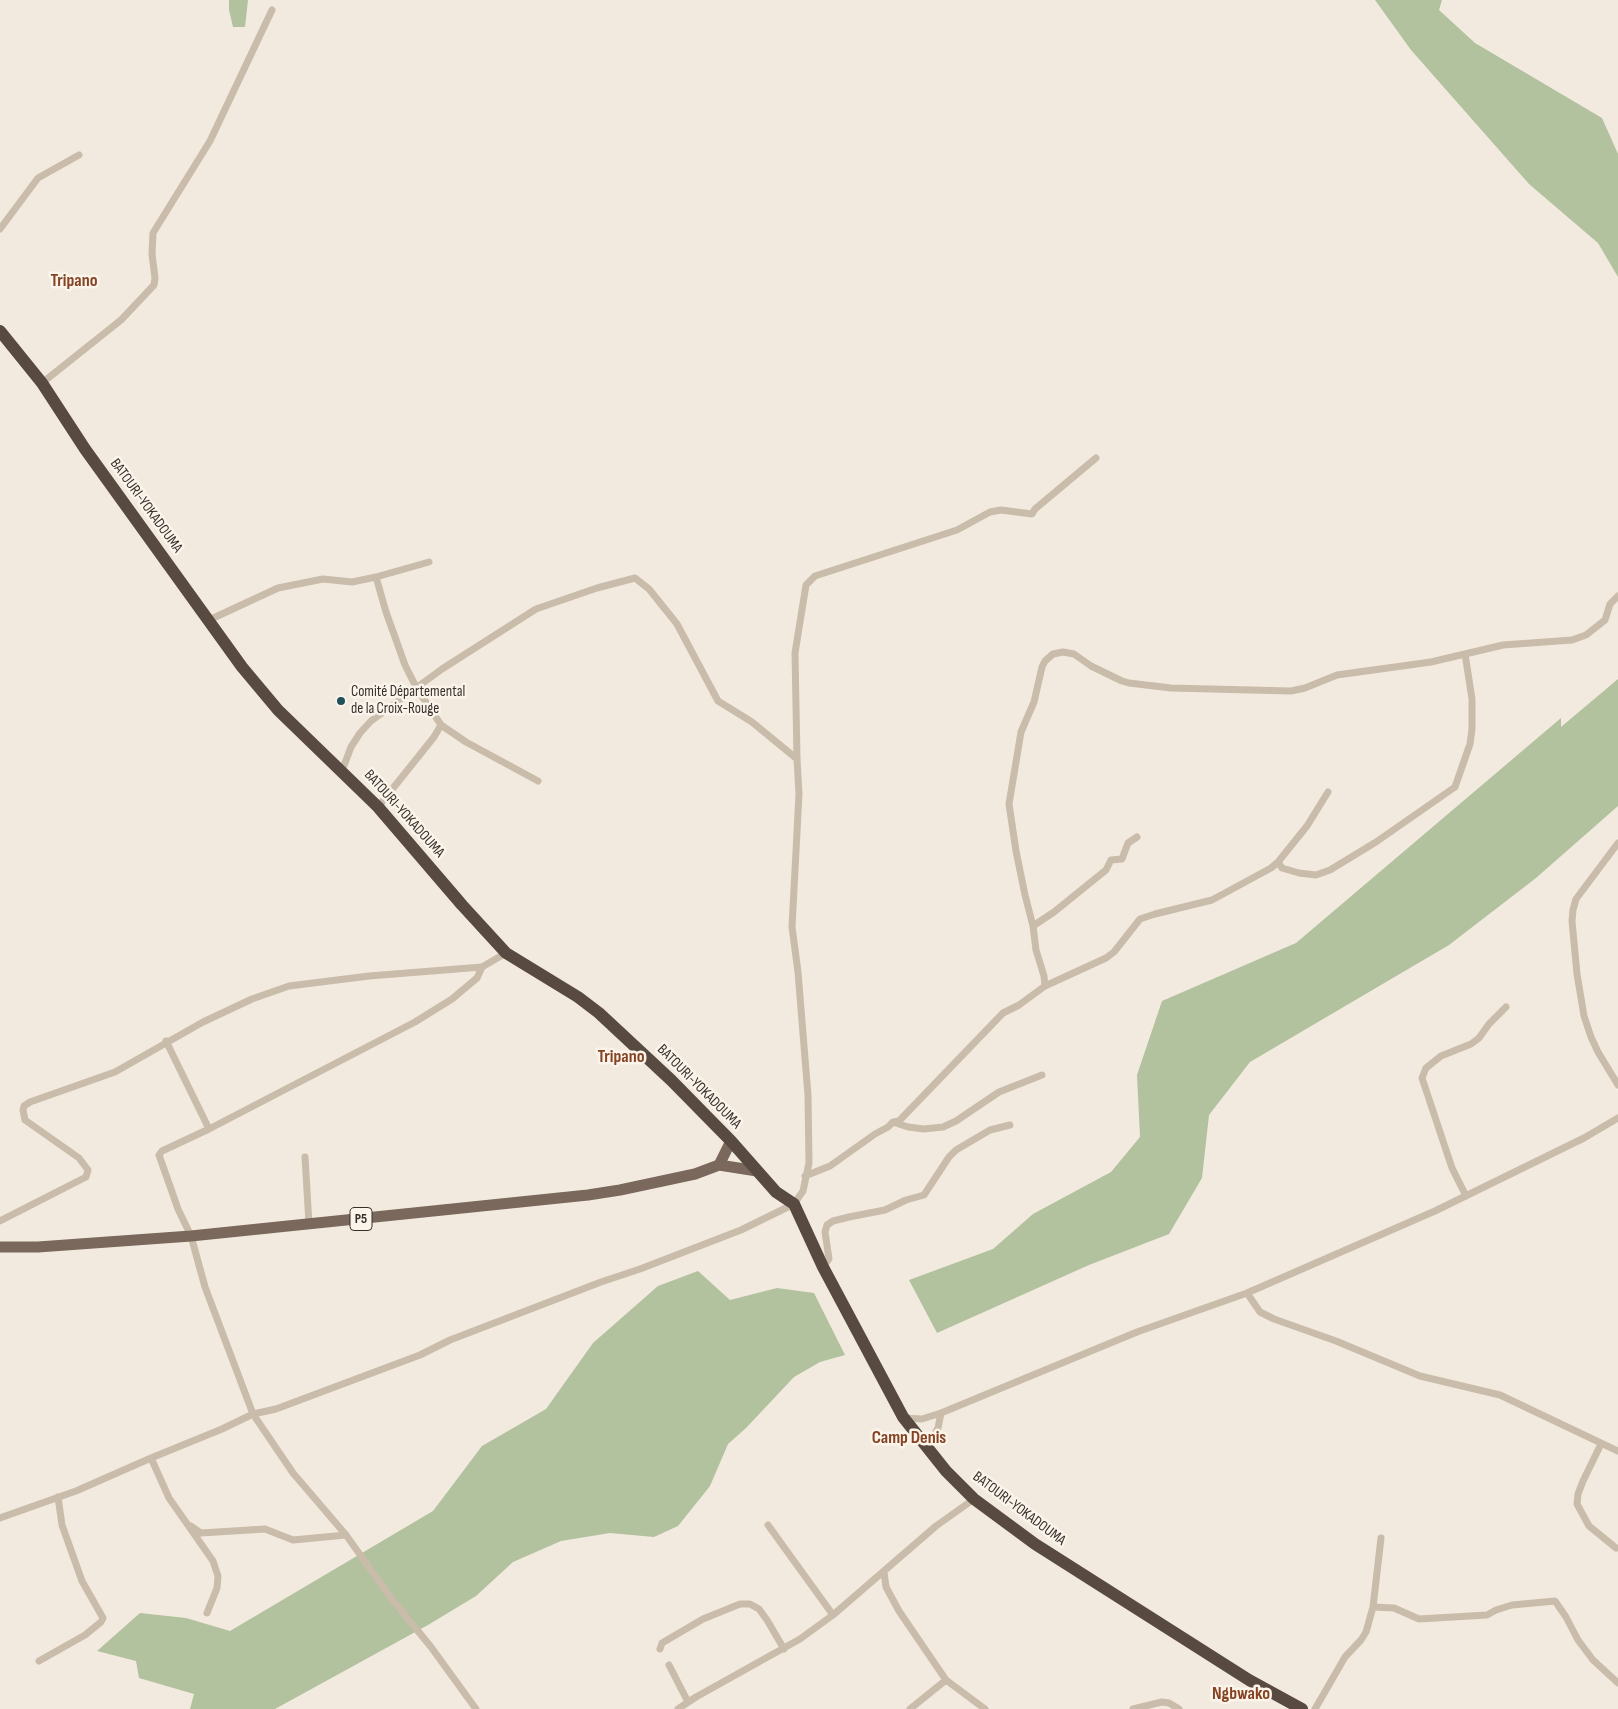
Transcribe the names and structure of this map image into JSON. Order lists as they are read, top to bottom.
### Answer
{
  "streets": {
    "highway": ["BATOURI-YOKADOUMA"],
    "main road": ["P5"]
  },
  "districts": [
    "Tripano",
    "Tripano",
    "Camp Denis",
    "Ngbwako"
  ],
  "places": ["Comité Départemental de la Croix-Rouge"]
}
